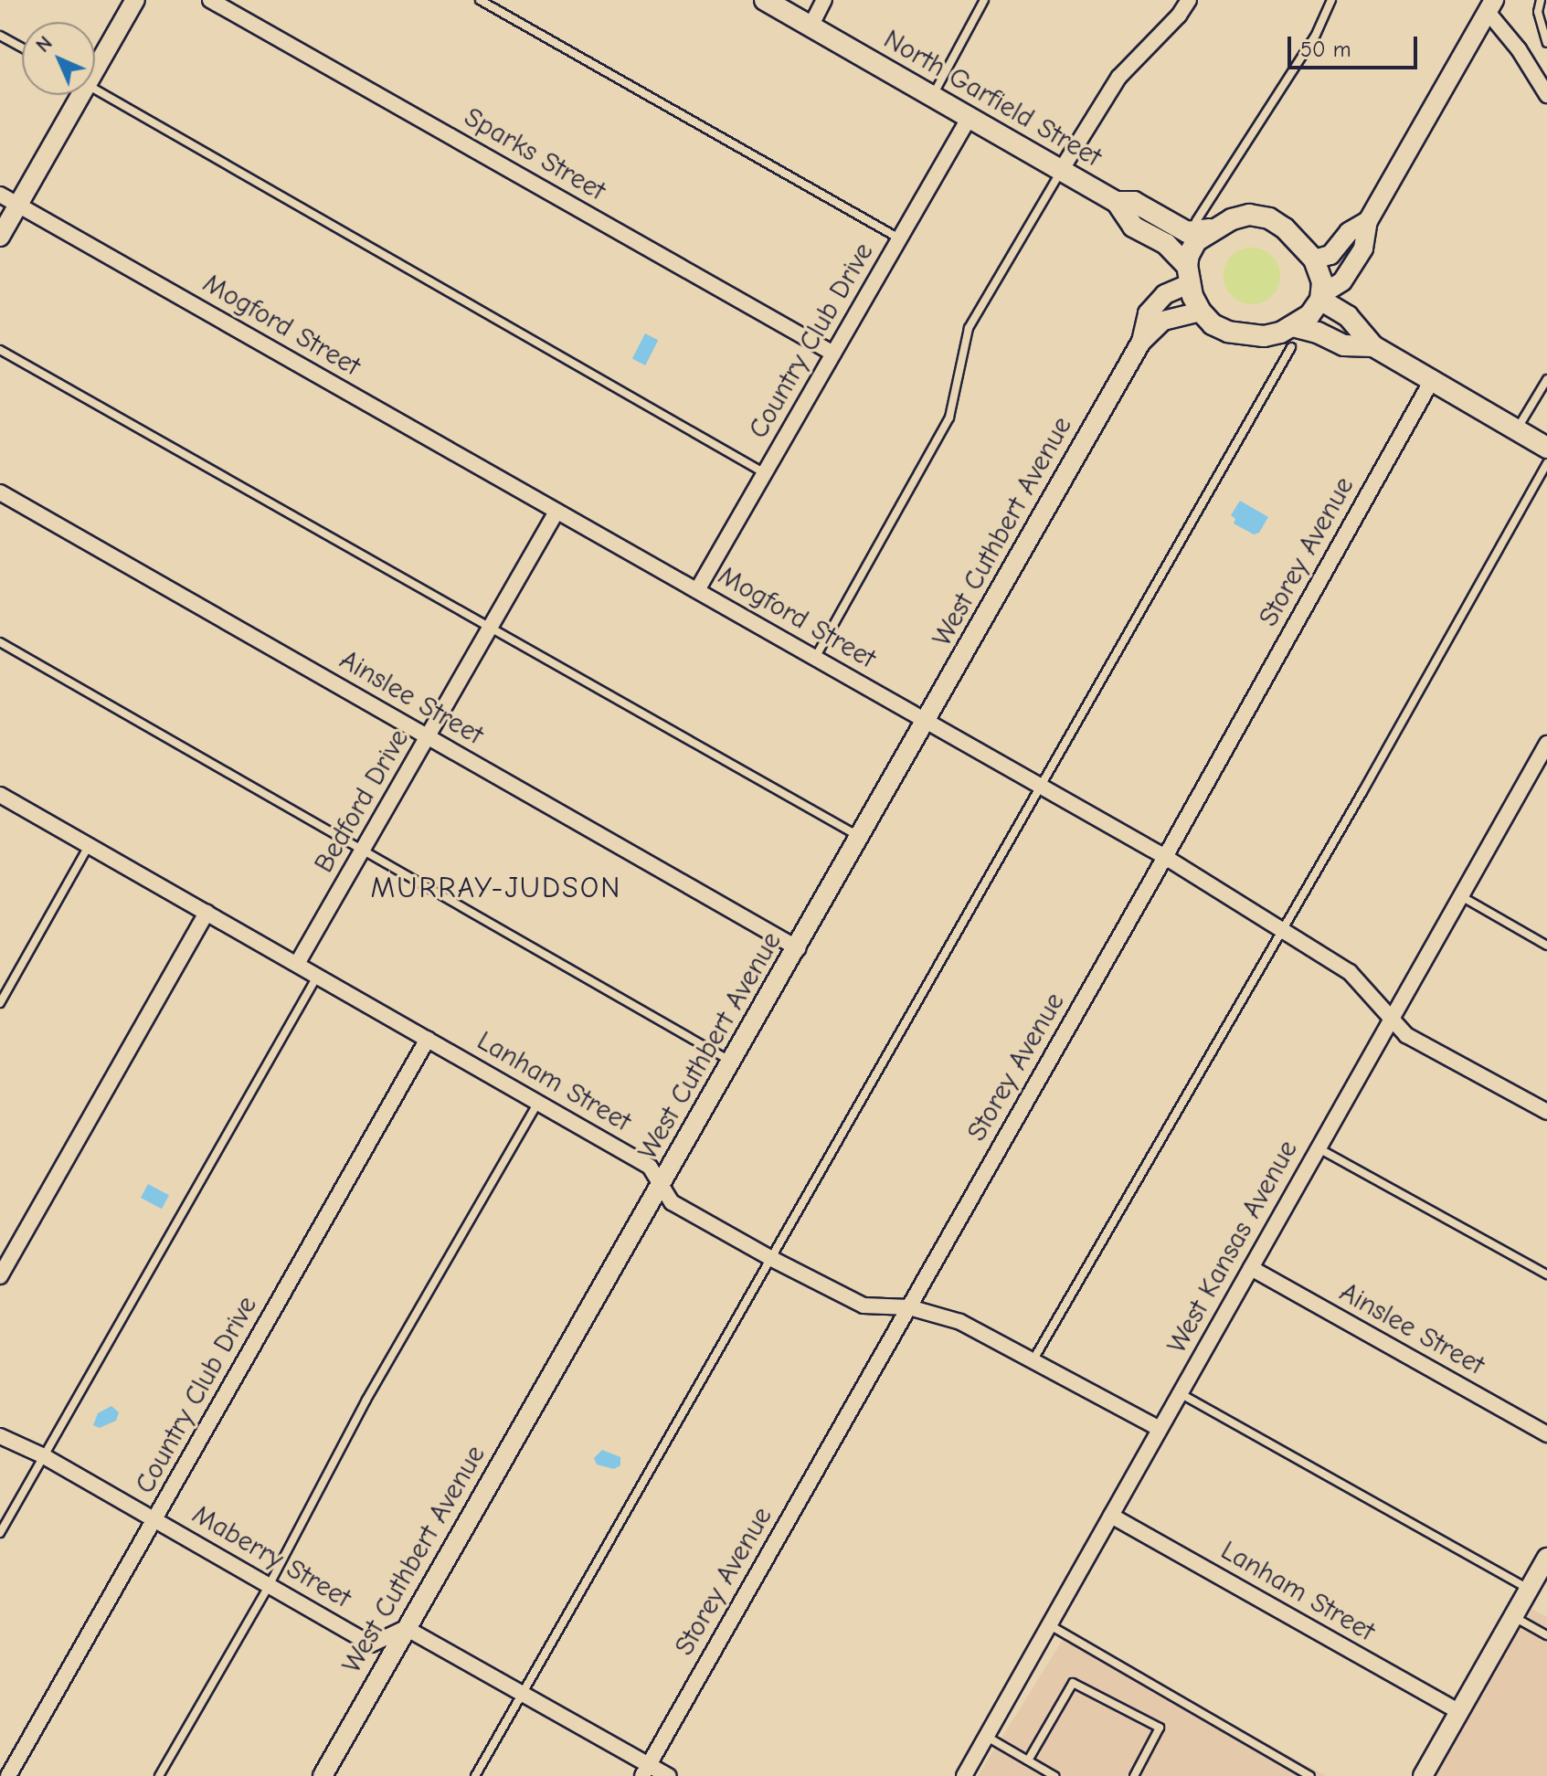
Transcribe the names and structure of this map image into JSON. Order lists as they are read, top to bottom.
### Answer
{
  "streets": {
    "main road": ["North Garfield Street"],
    "street": [
      "Sparks Street",
      "Mogford Street",
      "Country Club Drive",
      "West Cuthbert Avenue",
      "Storey Avenue",
      "Ainslee Street",
      "Bedford Drive",
      "Lanham Street",
      "West Kansas Avenue",
      "Maberry Street"
    ]
  },
  "crossings": [
    ["North Garfield Street", "Country Club Drive"],
    ["Sparks Street", "Country Club Drive"],
    ["Mogford Street", "Country Club Drive"],
    ["Mogford Street", "West Cuthbert Avenue"],
    ["Mogford Street", "Storey Avenue"],
    ["Mogford Street", "Bedford Drive"],
    ["Mogford Street", "West Kansas Avenue"],
    ["Country Club Drive", "Lanham Street"],
    ["Country Club Drive", "Maberry Street"],
    ["West Cuthbert Avenue", "Ainslee Street"],
    ["West Cuthbert Avenue", "Lanham Street"],
    ["West Cuthbert Avenue", "Maberry Street"],
    ["Storey Avenue", "Lanham Street"],
    ["Ainslee Street", "Bedford Drive"],
    ["Ainslee Street", "West Kansas Avenue"],
    ["Bedford Drive", "Lanham Street"],
    ["Lanham Street", "West Kansas Avenue"]
  ],
  "districts": ["MURRAY-JUDSON"],
  "scale_bar": "50 m",
  "north": "top left"
}
